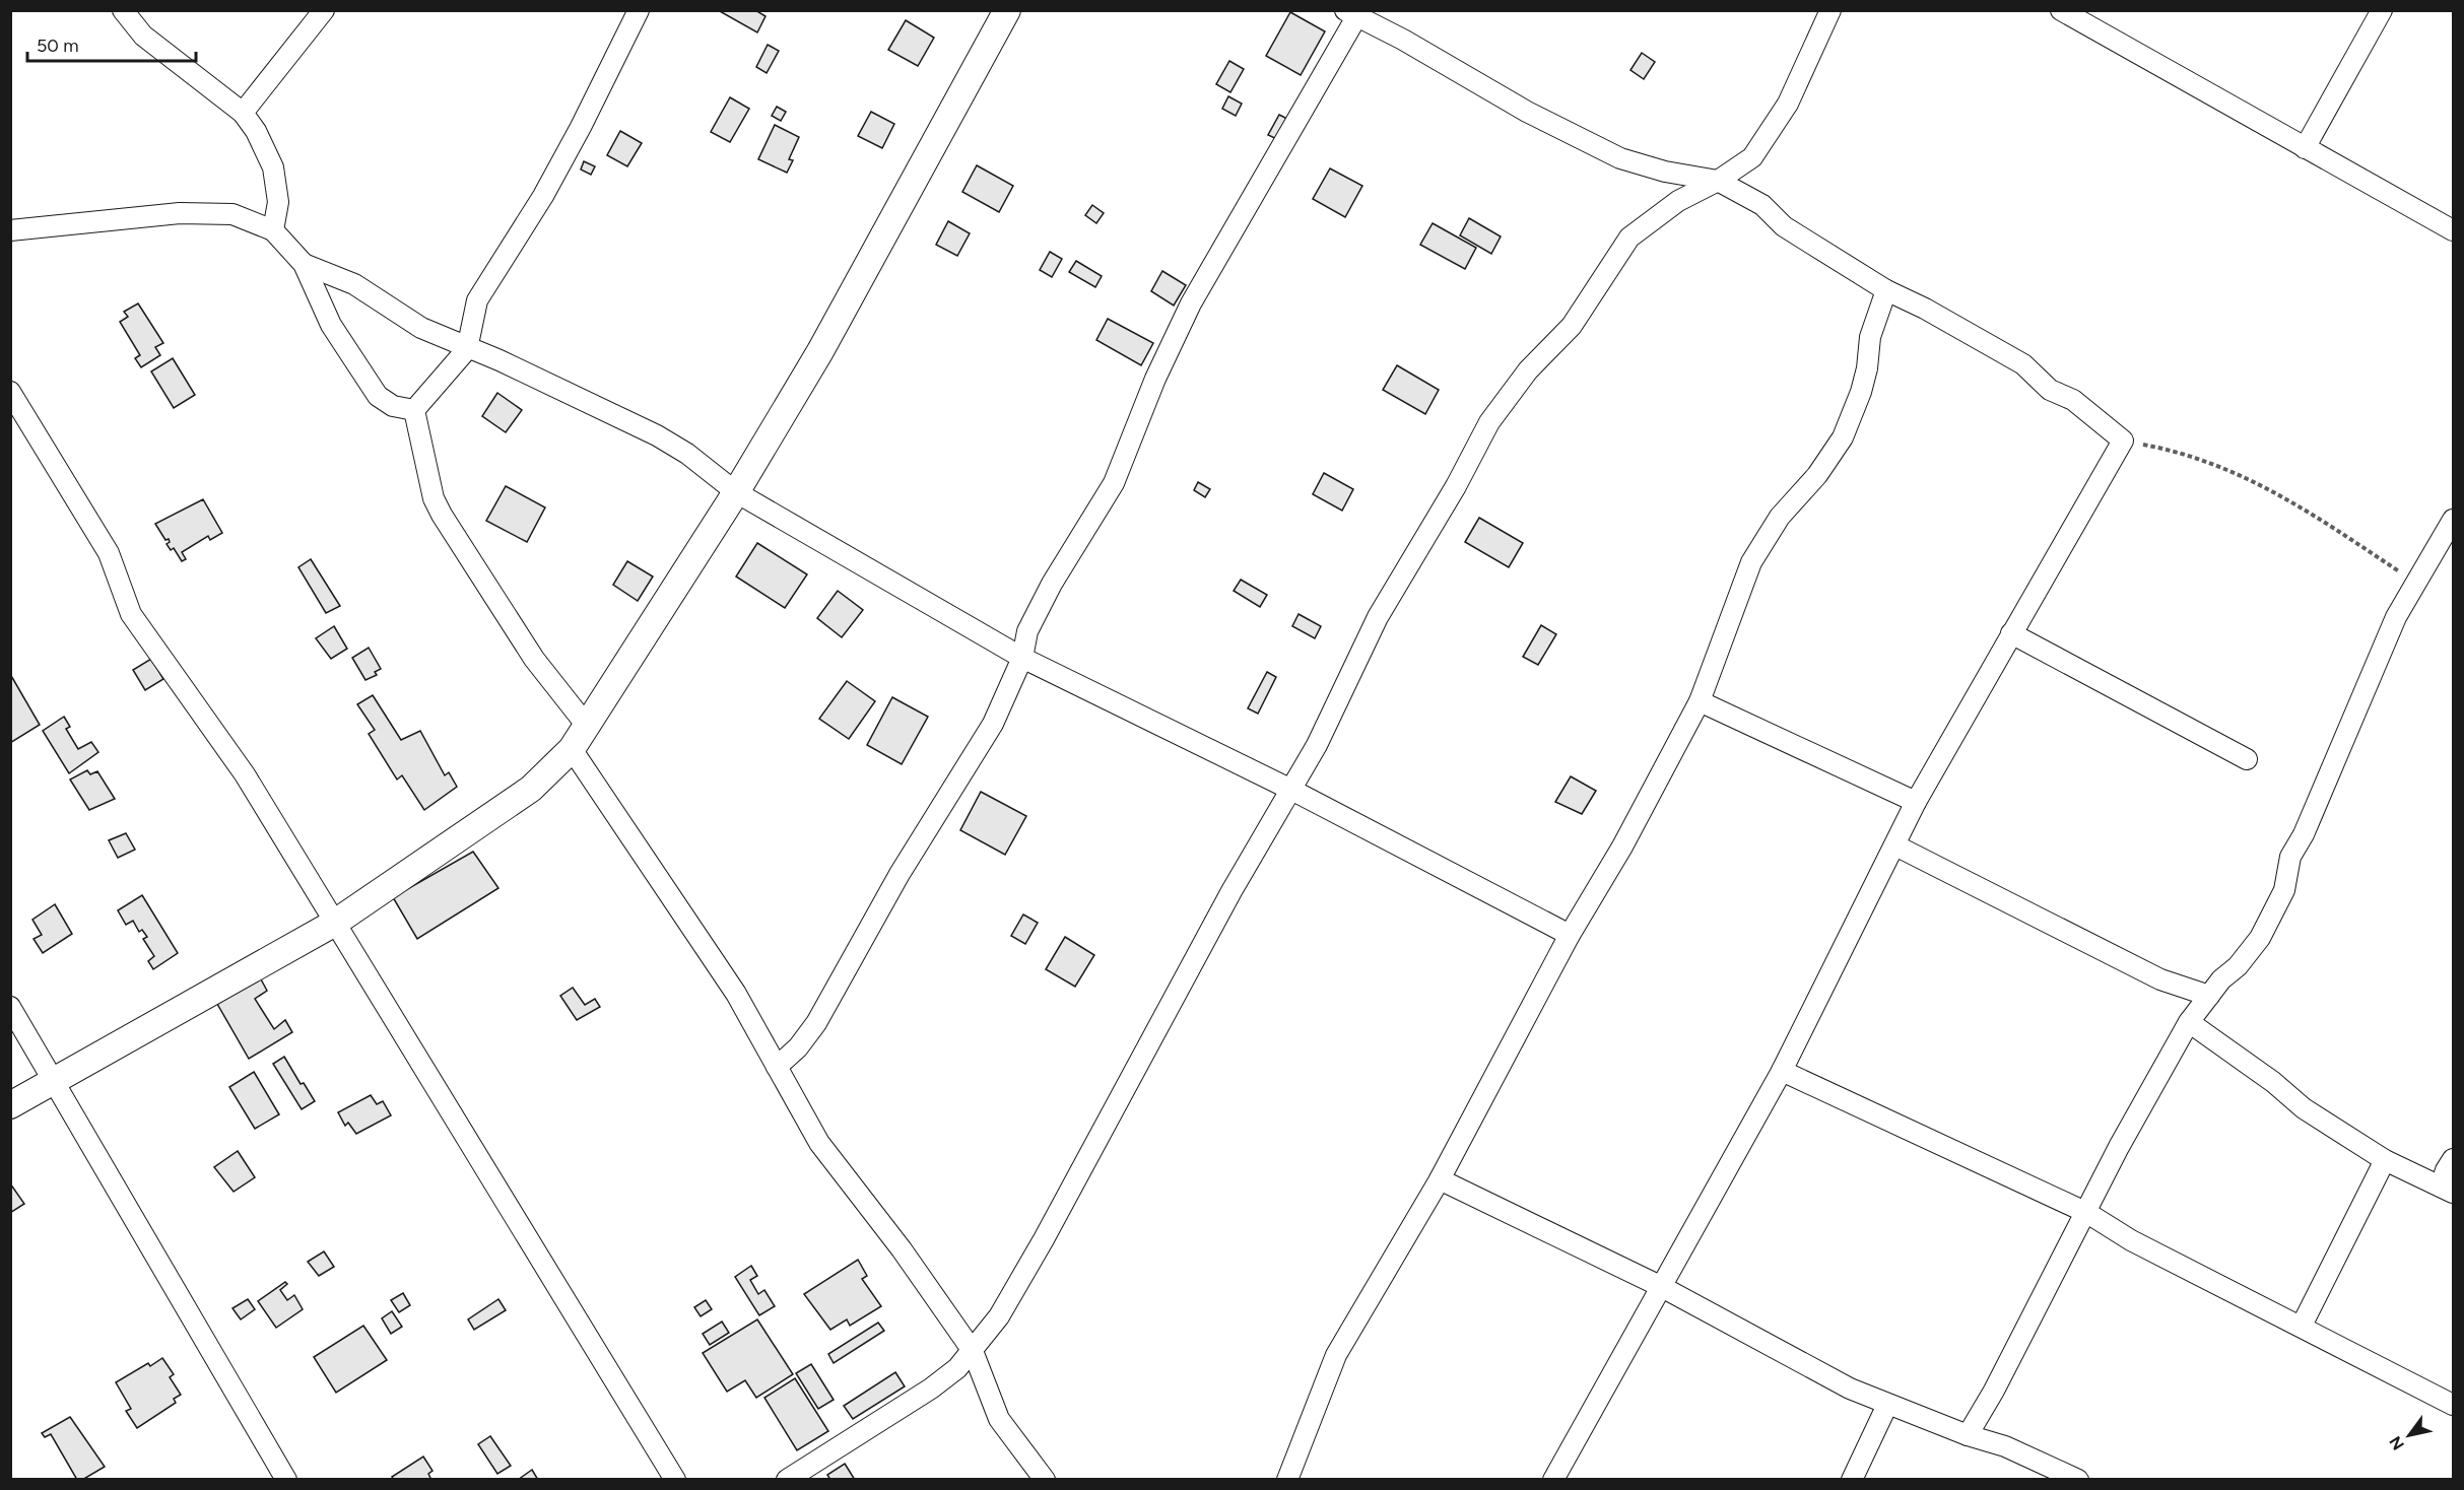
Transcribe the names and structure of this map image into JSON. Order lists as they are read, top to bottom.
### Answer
{
  "scale_bar": "50 m",
  "north": "bottom left"
}
